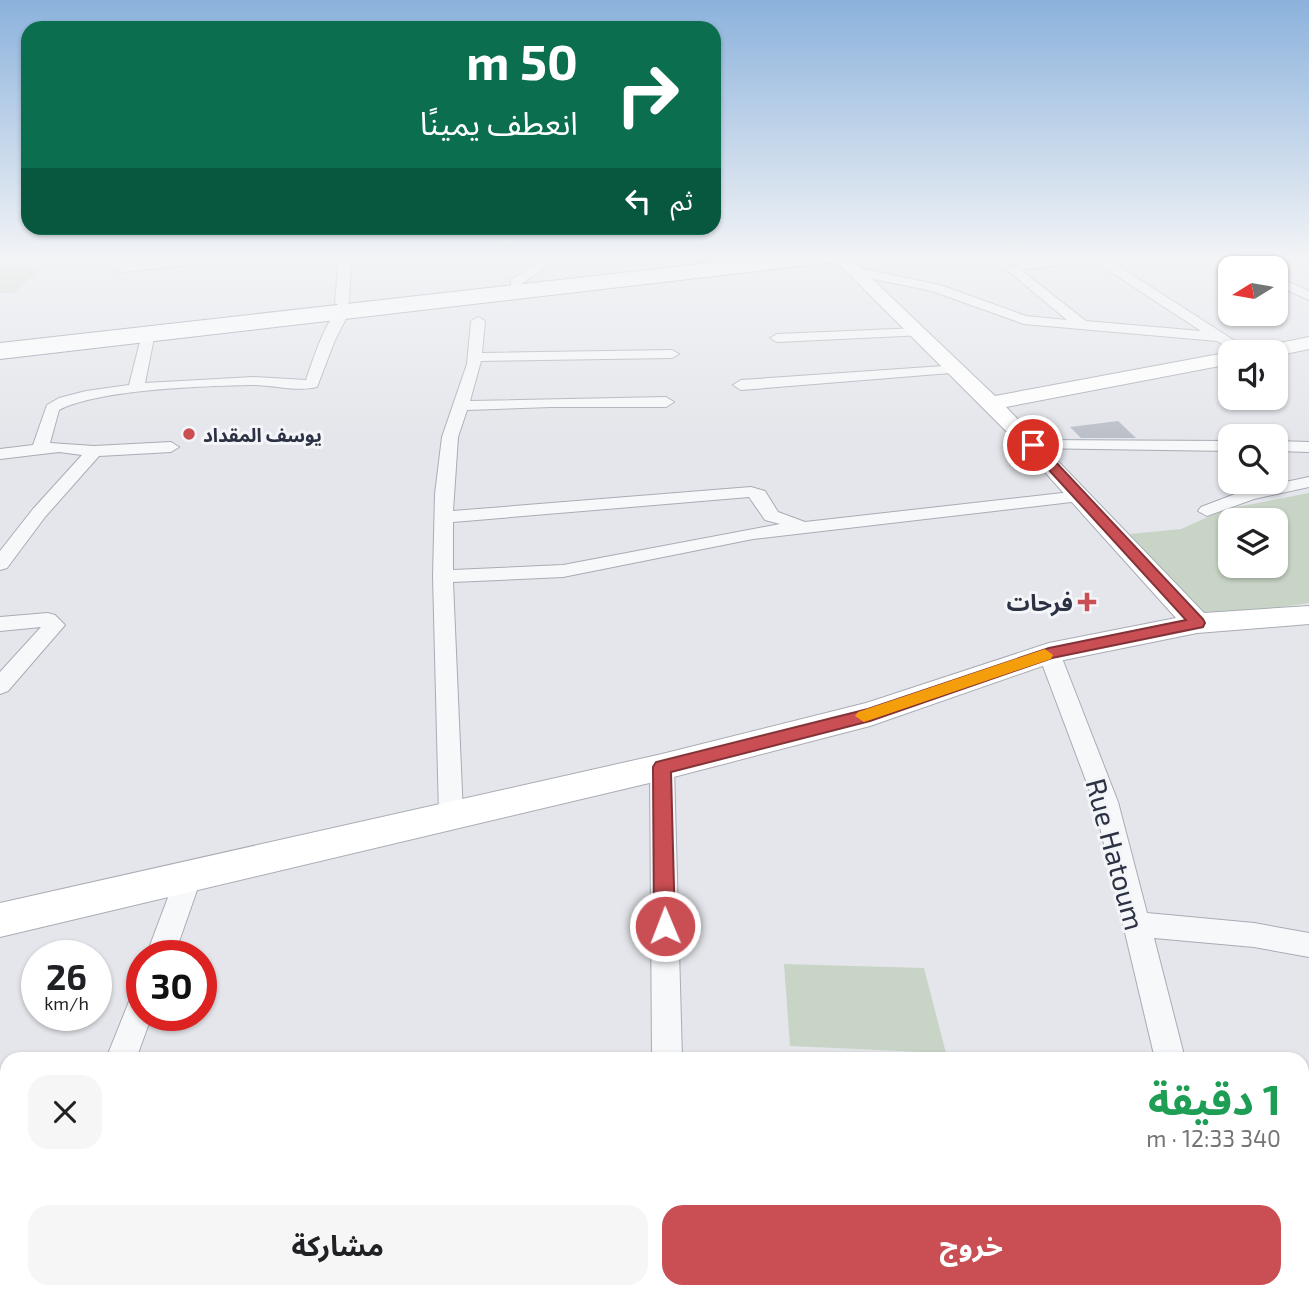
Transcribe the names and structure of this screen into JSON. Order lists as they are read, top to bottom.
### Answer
{
  "streets": {
    "street": ["Rue Hatoum"]
  },
  "places": {
    "other": ["يوسف المقداد"],
    "health": ["فرحات"]
  },
  "north": "left",
  "page": {
    "turn": ["50 m", "انعطف يمينًا"],
    "then": "ثم",
    "speed": "26 km/h",
    "limit": "30",
    "heading": ["1 دقيقة", "340 m · 12:33"],
    "buttons": ["خروج", "مشاركة"]
  }
}
